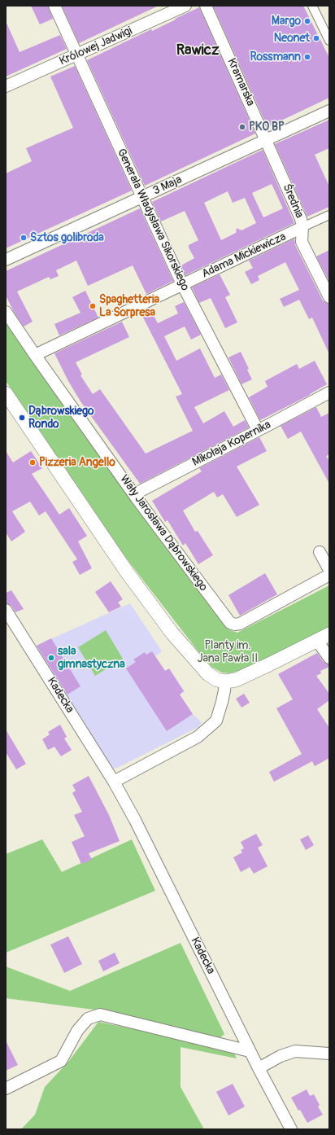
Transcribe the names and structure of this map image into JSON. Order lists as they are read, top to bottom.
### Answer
{
  "streets": {
    "street": [
      "Królowej Jadwigi",
      "Kramarska",
      "3 Maja",
      "Średnia",
      "Generała Władysława Sikorskiego",
      "Adama Mickiewicza",
      "Mikołaja Kopernika",
      "Wały Jarosława Dąbrowskiego",
      "Kadecka"
    ]
  },
  "crossings": [
    ["Królowej Jadwigi", "Generała Władysława Sikorskiego"],
    ["Kramarska", "3 Maja"],
    ["Kramarska", "Średnia"],
    ["3 Maja", "Średnia"],
    ["3 Maja", "Generała Władysława Sikorskiego"],
    ["Średnia", "Adama Mickiewicza"],
    ["Generała Władysława Sikorskiego", "Adama Mickiewicza"],
    ["Generała Władysława Sikorskiego", "Mikołaja Kopernika"],
    ["Adama Mickiewicza", "Wały Jarosława Dąbrowskiego"],
    ["Mikołaja Kopernika", "Wały Jarosława Dąbrowskiego"]
  ],
  "districts": ["Rawicz"],
  "parks": ["Planty im. Jana Pawła II"],
  "places": [
    "Margo",
    "Neonet",
    "Rossmann",
    "PKO BP",
    "Sztos golibroda",
    "Spaghetteria La Sorpresa",
    "Dąbrowskiego Rondo",
    "Pizzeria Angello",
    "sala gimnastyczna"
  ]
}
